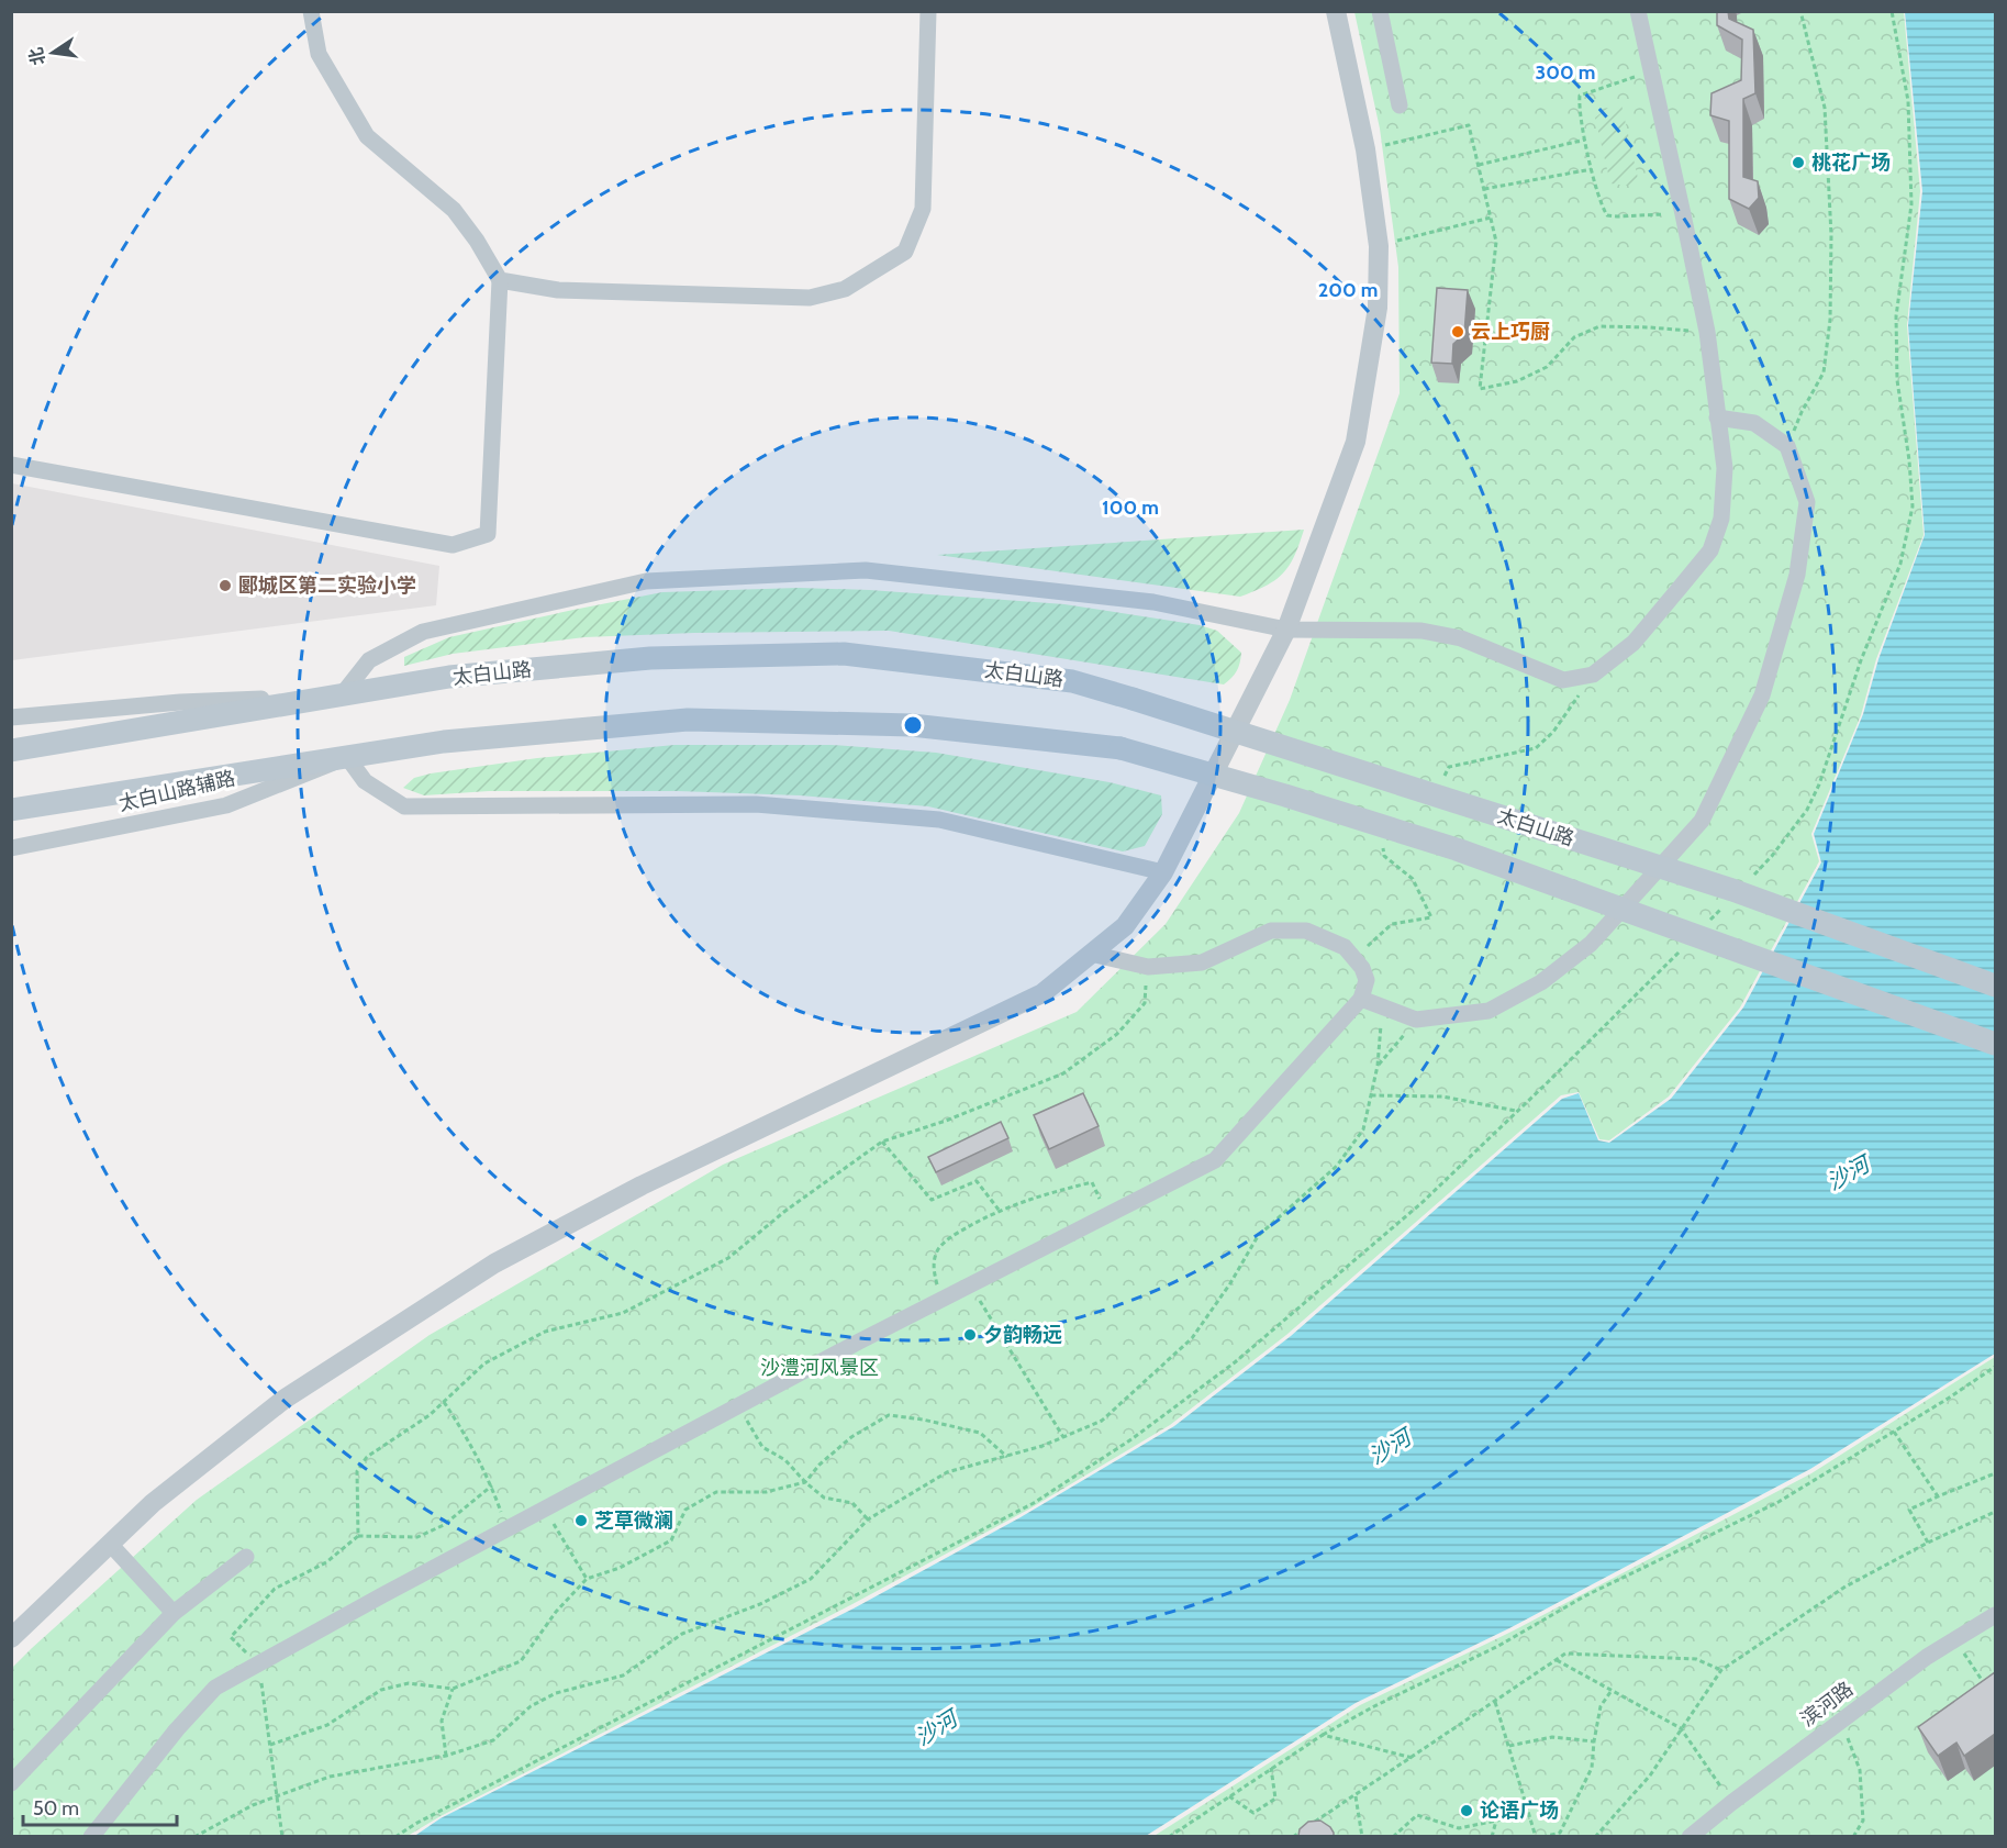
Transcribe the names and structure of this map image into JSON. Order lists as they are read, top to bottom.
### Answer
{
  "streets": {
    "main road": ["太白山路"],
    "street": ["太白山路辅路", "滨河路"]
  },
  "water": ["沙河"],
  "parks": ["沙澧河风景区"],
  "places": [
    "桃花广场",
    "云上巧厨",
    "郾城区第二实验小学",
    "夕韵畅远",
    "芝草微澜",
    "论语广场"
  ],
  "scale_bar": "50 m",
  "north": "left",
  "rings": ["300 m", "200 m", "100 m"]
}
